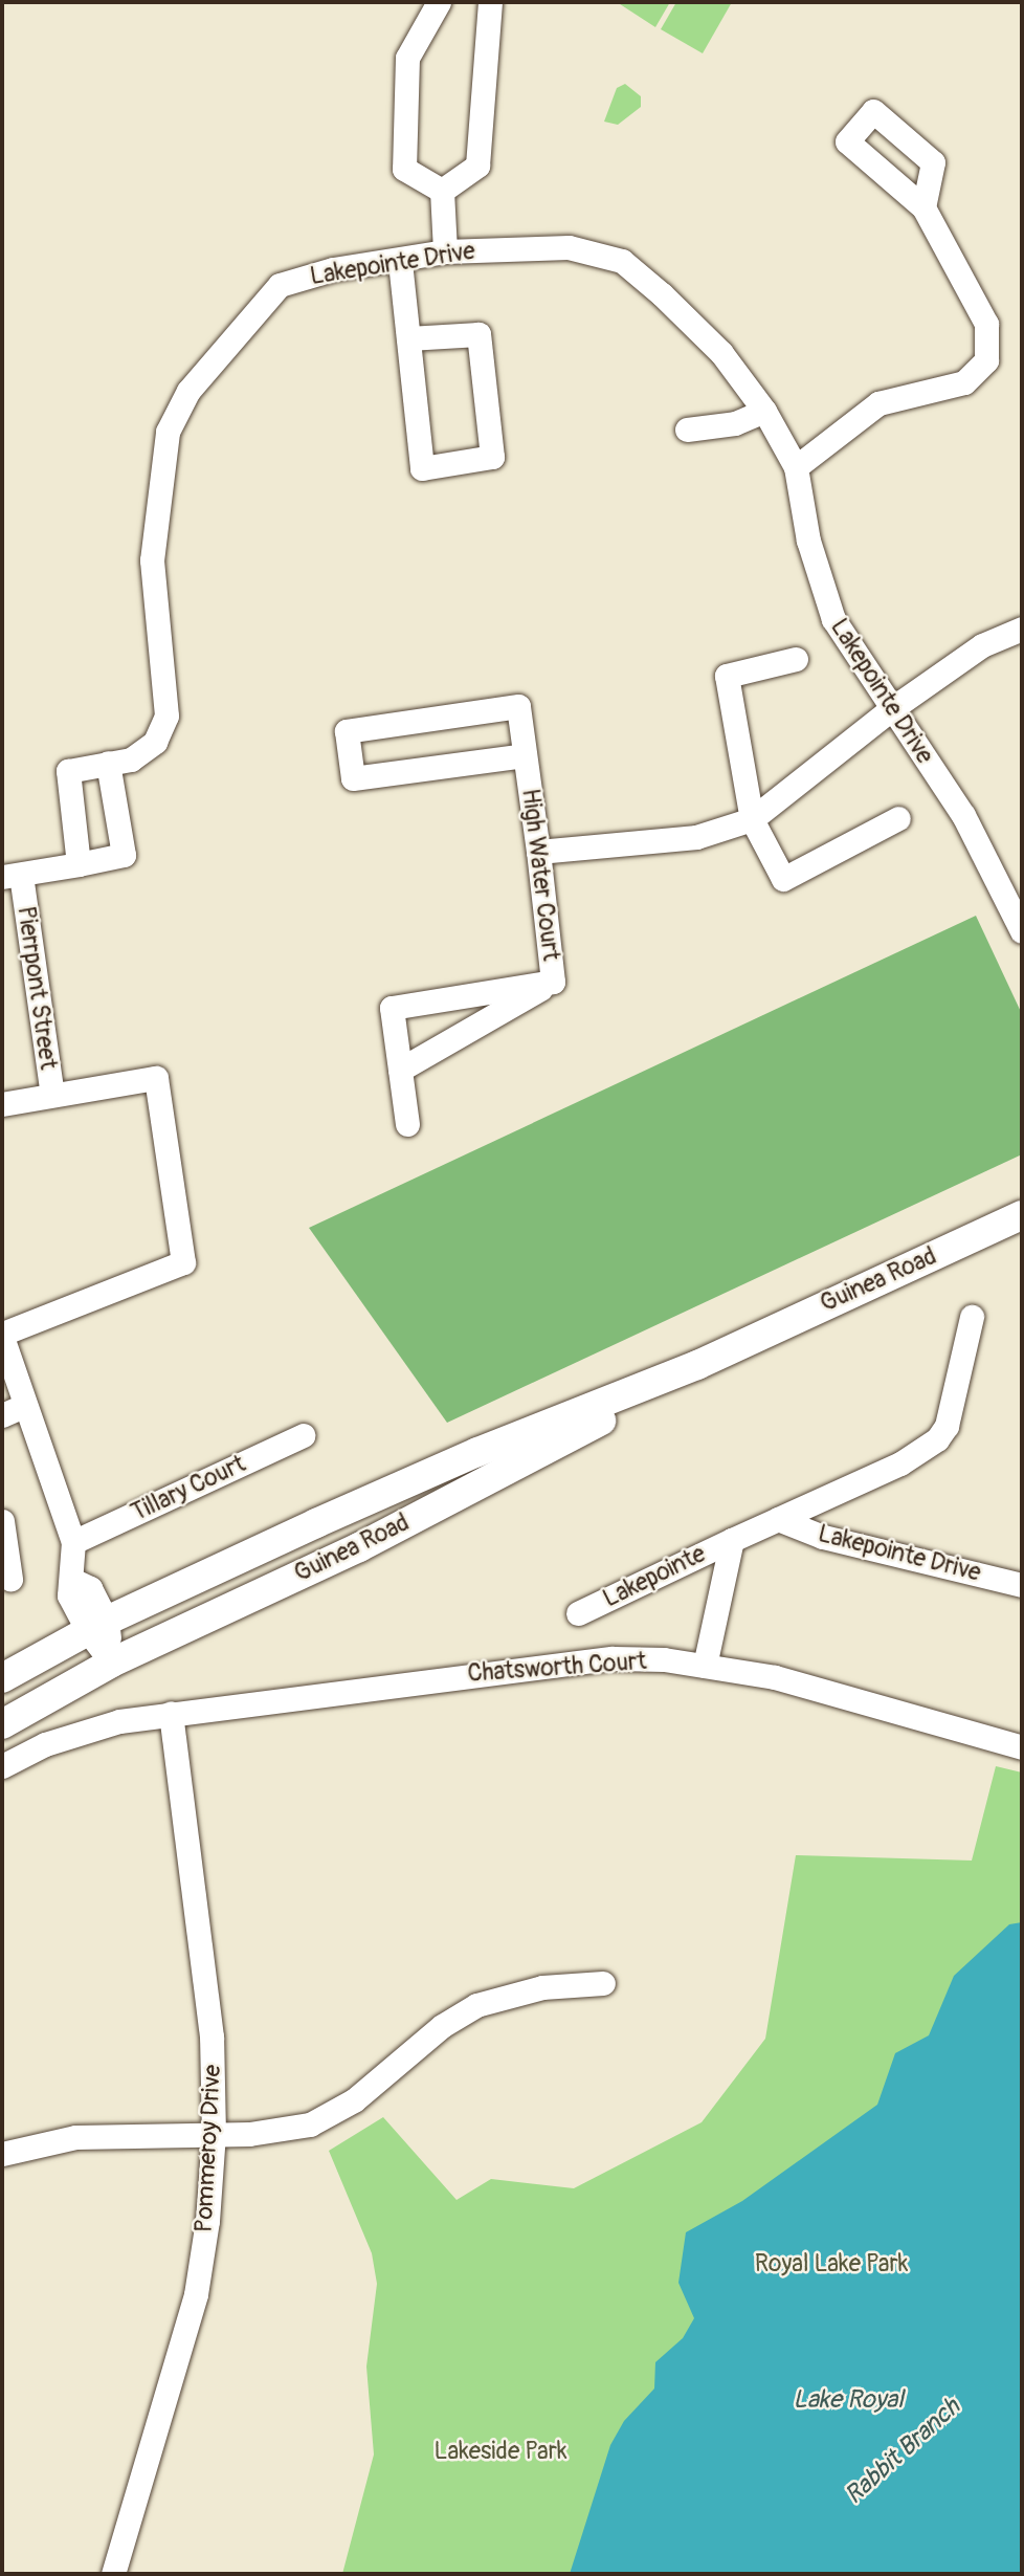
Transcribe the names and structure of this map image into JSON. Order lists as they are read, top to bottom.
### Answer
{
  "streets": {
    "main road": ["Guinea Road"],
    "street": [
      "Lakepointe Drive",
      "High Water Court",
      "Pierrpont Street",
      "Tillary Court",
      "Lakepointe",
      "Chatsworth Court",
      "Pommeroy Drive"
    ]
  },
  "crossings": [
    ["Lakepointe Drive", "Lakepointe"],
    ["Chatsworth Court", "Pommeroy Drive"]
  ],
  "water": ["Lake Royal", "Rabbit Branch"],
  "parks": ["Royal Lake Park", "Lakeside Park"]
}
